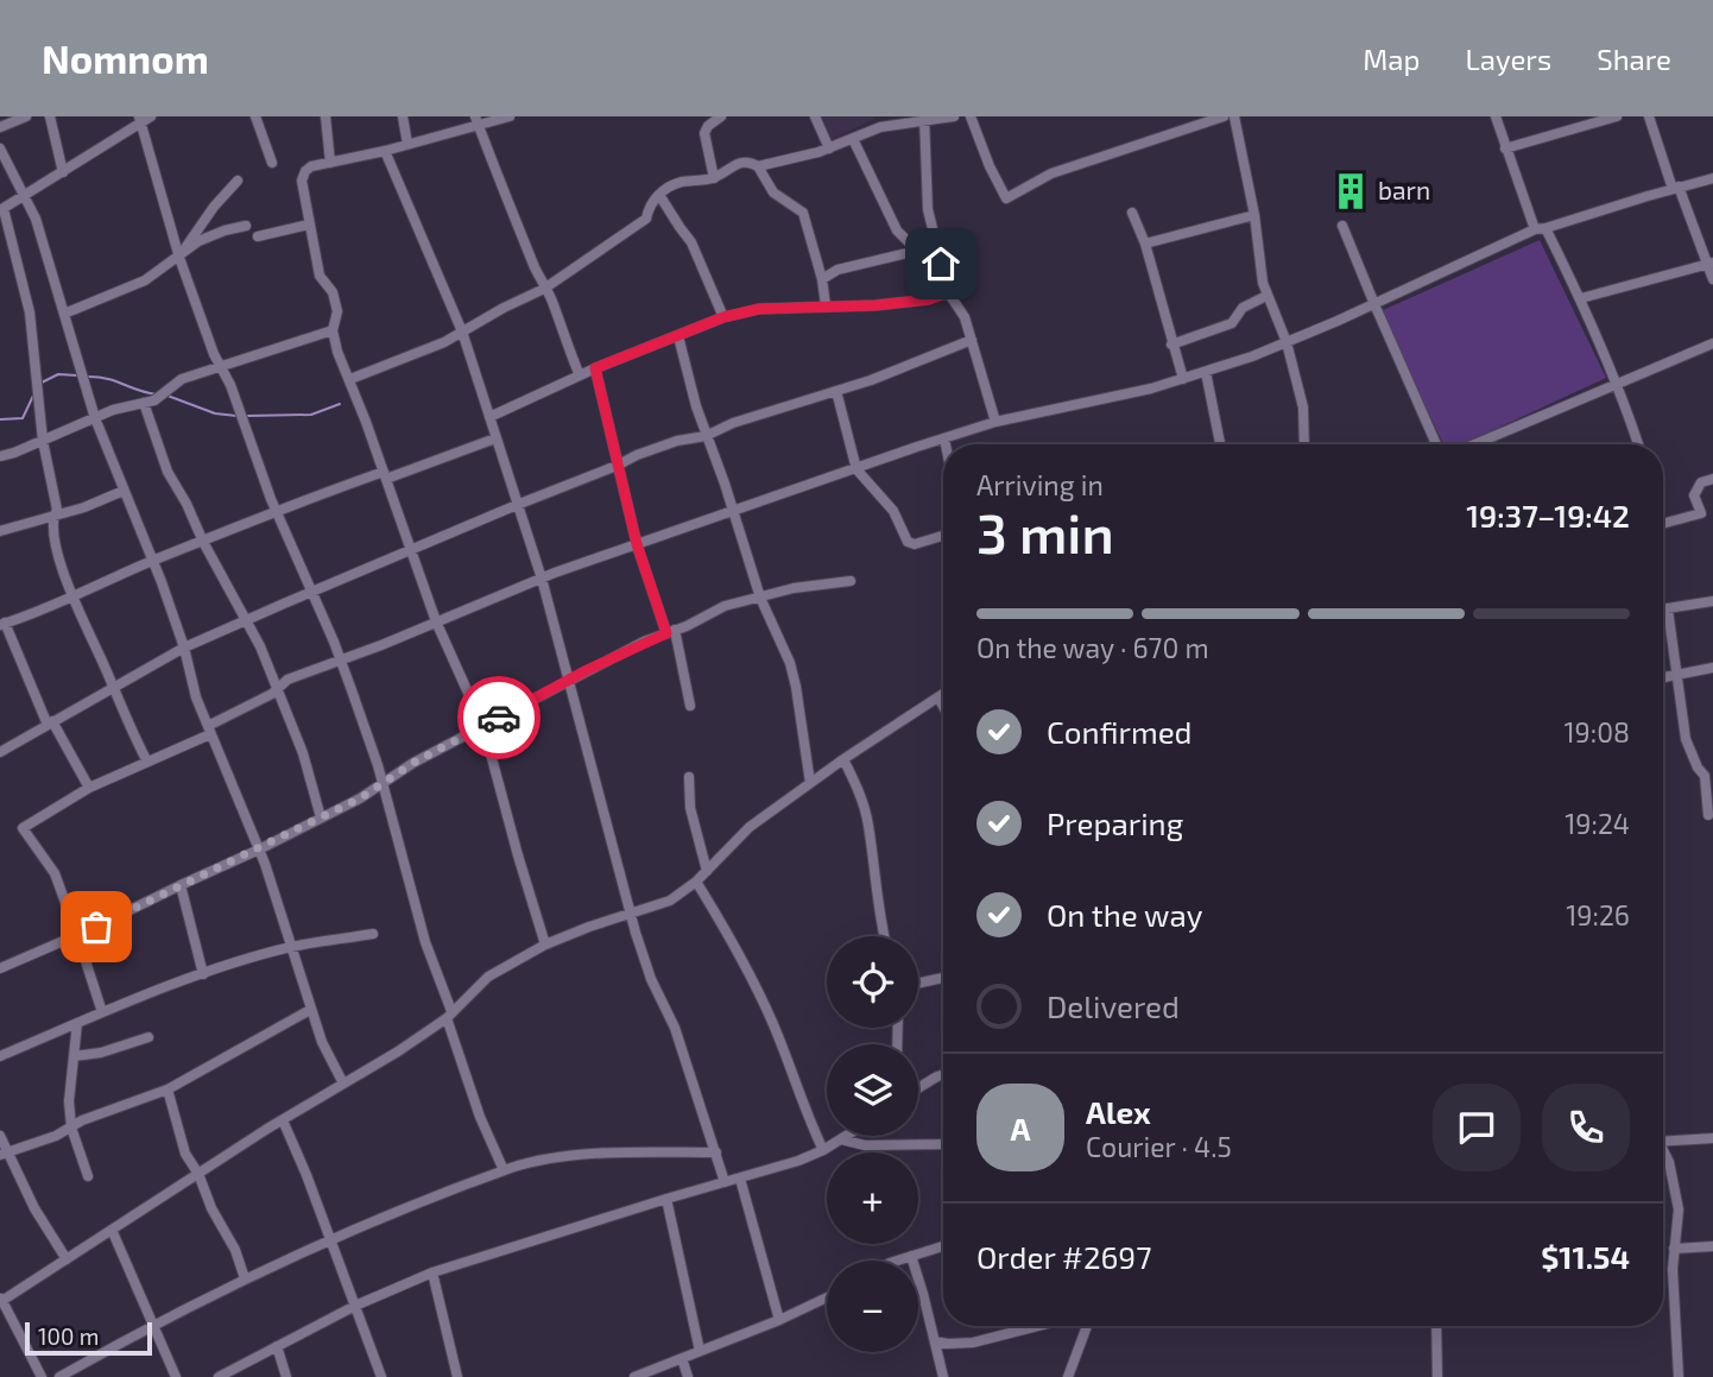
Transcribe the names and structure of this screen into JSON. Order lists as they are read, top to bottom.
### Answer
{
  "places": {
    "building": ["barn"]
  },
  "scale_bar": "100 m",
  "page": {
    "header": "Nomnom",
    "nav": ["Map", "Layers", "Share"],
    "heading": ["3 min", "Arriving in", "19:37–19:42"],
    "panel": [
      "Alex",
      "Courier · 4.5",
      "Order #2697",
      "$11.54"
    ],
    "bar": "On the way · 670 m",
    "list": [
      ["Confirmed", "19:08"],
      ["Preparing", "19:24"],
      ["On the way", "19:26"],
      "Delivered"
    ],
    "map_buttons": ["+", "−"],
    "round": "A",
    "scale": "100 m"
  }
}
